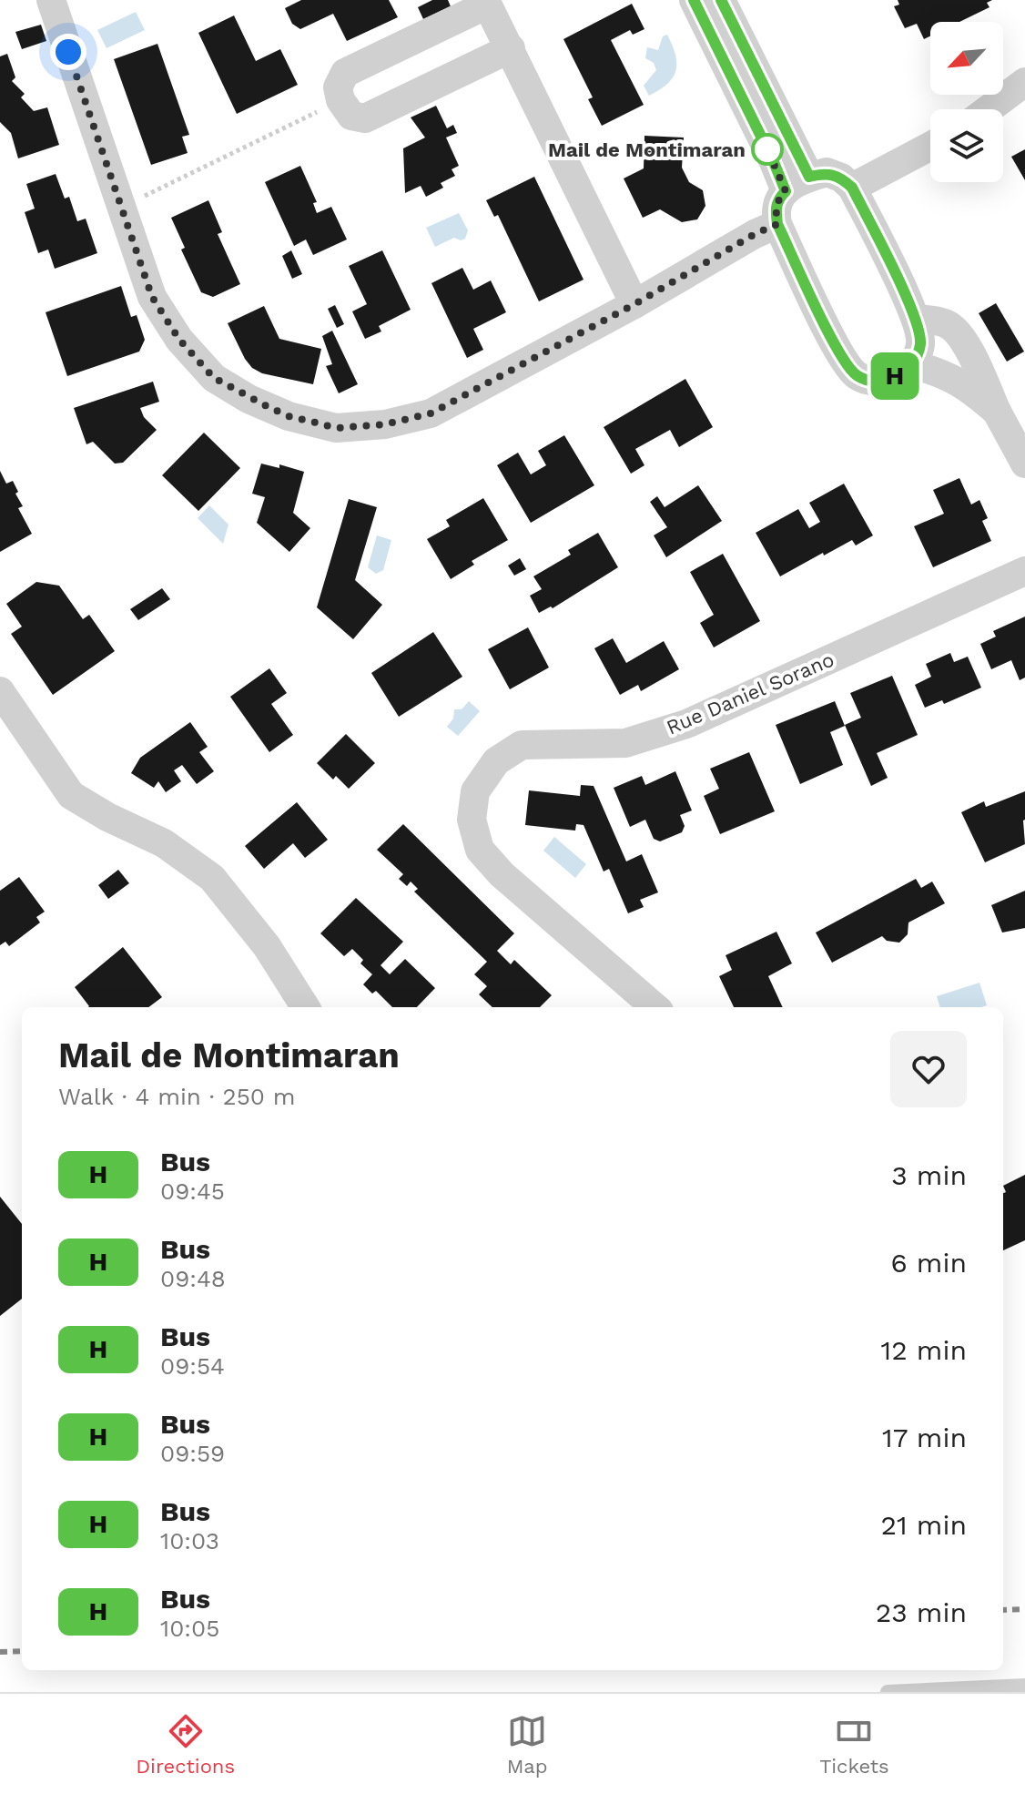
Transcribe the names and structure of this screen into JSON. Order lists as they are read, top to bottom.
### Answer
{
  "streets": {
    "street": ["Rue Daniel Sorano"]
  },
  "places": ["Mail de Montimaran"],
  "lines": ["bus line H"],
  "north": "bottom left",
  "page": {
    "on_map": "H",
    "heading": ["Mail de Montimaran", "Walk · 4 min · 250 m"],
    "list": [
      {
        "mark": "H",
        "name": "Bus",
        "note": "09:45",
        "value": "3 min"
      },
      {
        "mark": "H",
        "name": "Bus",
        "note": "09:48",
        "value": "6 min"
      },
      {
        "mark": "H",
        "name": "Bus",
        "note": "09:54",
        "value": "12 min"
      },
      {
        "mark": "H",
        "name": "Bus",
        "note": "09:59",
        "value": "17 min"
      },
      {
        "mark": "H",
        "name": "Bus",
        "note": "10:03",
        "value": "21 min"
      },
      {
        "mark": "H",
        "name": "Bus",
        "note": "10:05",
        "value": "23 min"
      }
    ],
    "tabs": ["Directions", "Map", "Tickets"]
  }
}
